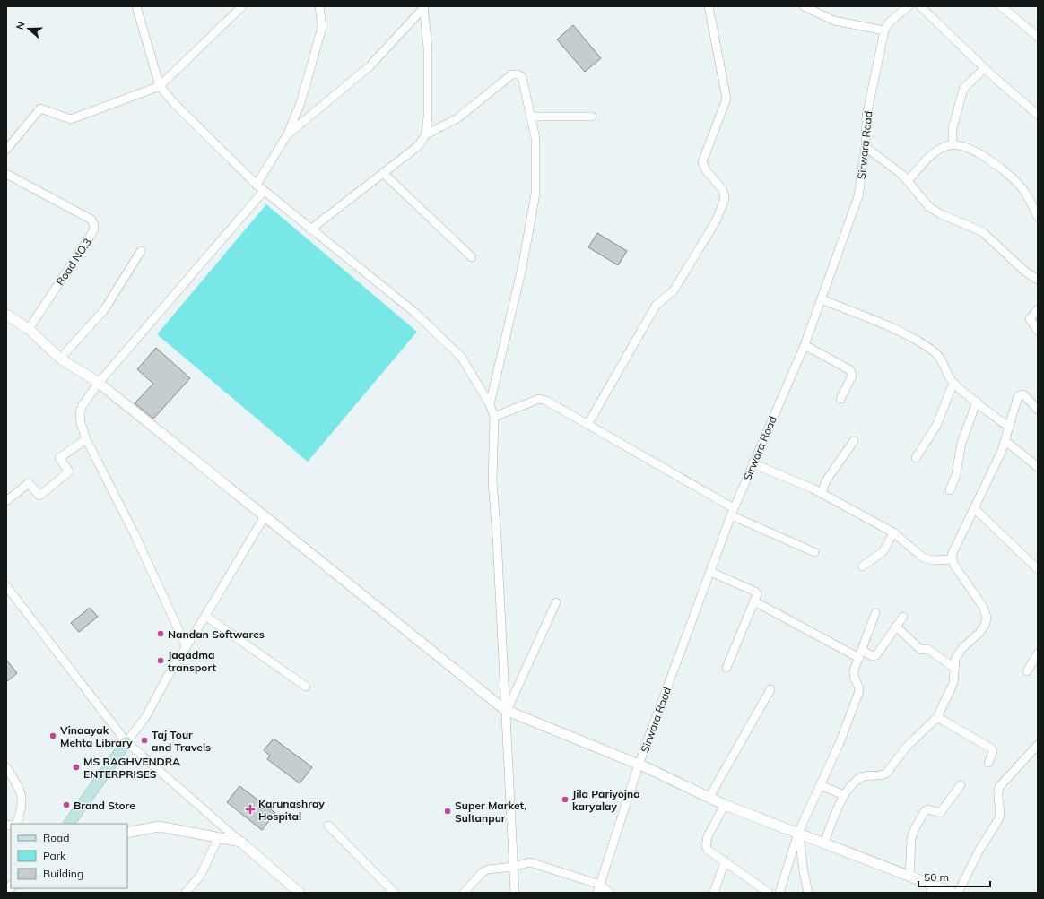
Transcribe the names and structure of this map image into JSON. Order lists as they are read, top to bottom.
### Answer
{
  "streets": {
    "street": ["Sirwara Road", "Road NO.3"]
  },
  "places": {
    "other": [
      "Nandan Softwares",
      "Jagadma transport",
      "Vinaayak Mehta Library",
      "Taj Tour and Travels",
      "MS RAGHVENDRA ENTERPRISES",
      "Jila Pariyojna karyalay",
      "Brand Store",
      "Super Market, Sultanpur"
    ],
    "health": ["Karunashray Hospital"]
  },
  "legend": ["Road", "Park", "Building"],
  "scale_bar": "50 m",
  "north": "left"
}
